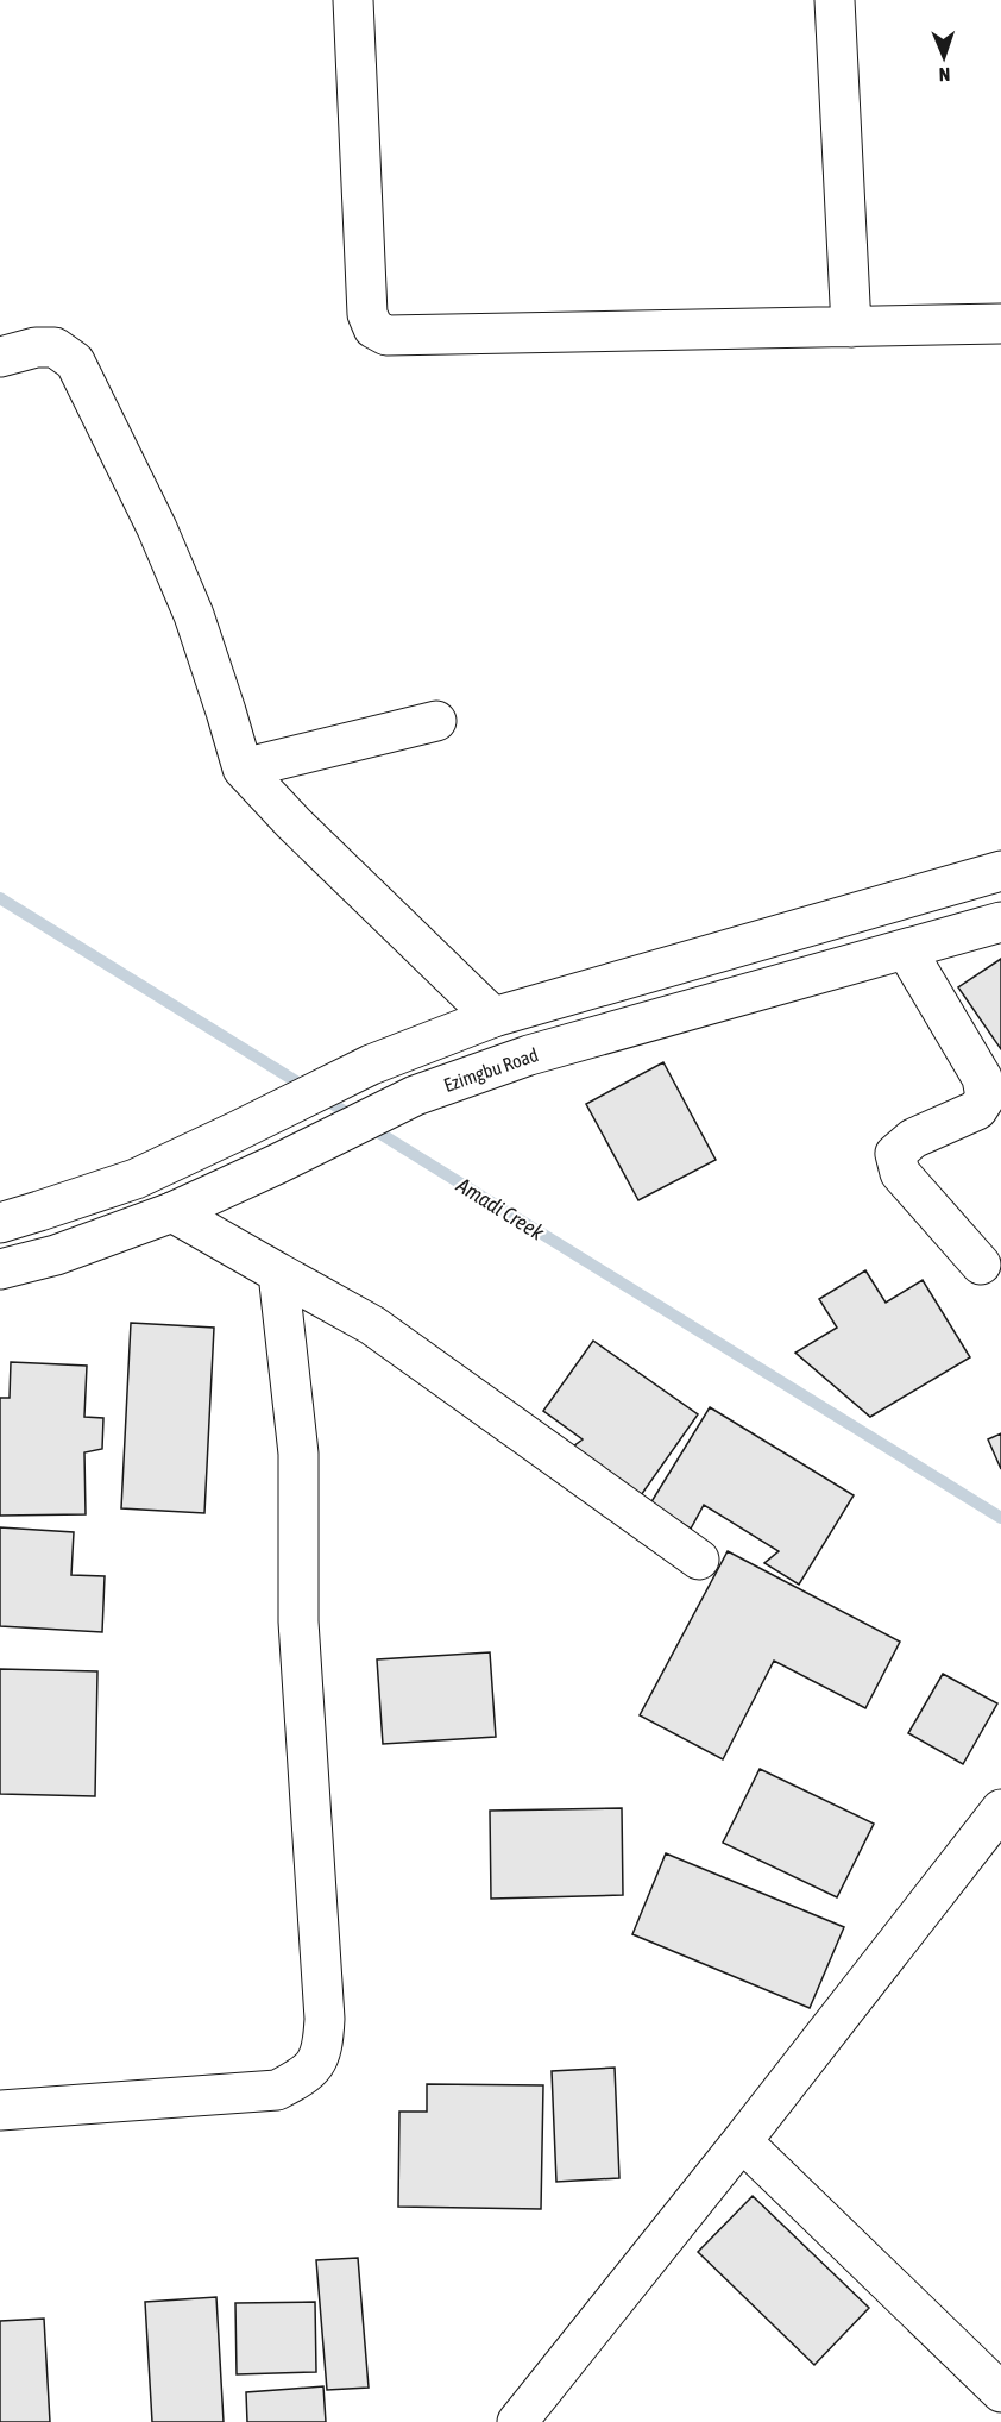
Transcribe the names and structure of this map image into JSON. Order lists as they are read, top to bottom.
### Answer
{
  "streets": {
    "street": ["Ezimgbu Road"]
  },
  "water": ["Amadi Creek"],
  "north": "bottom"
}
